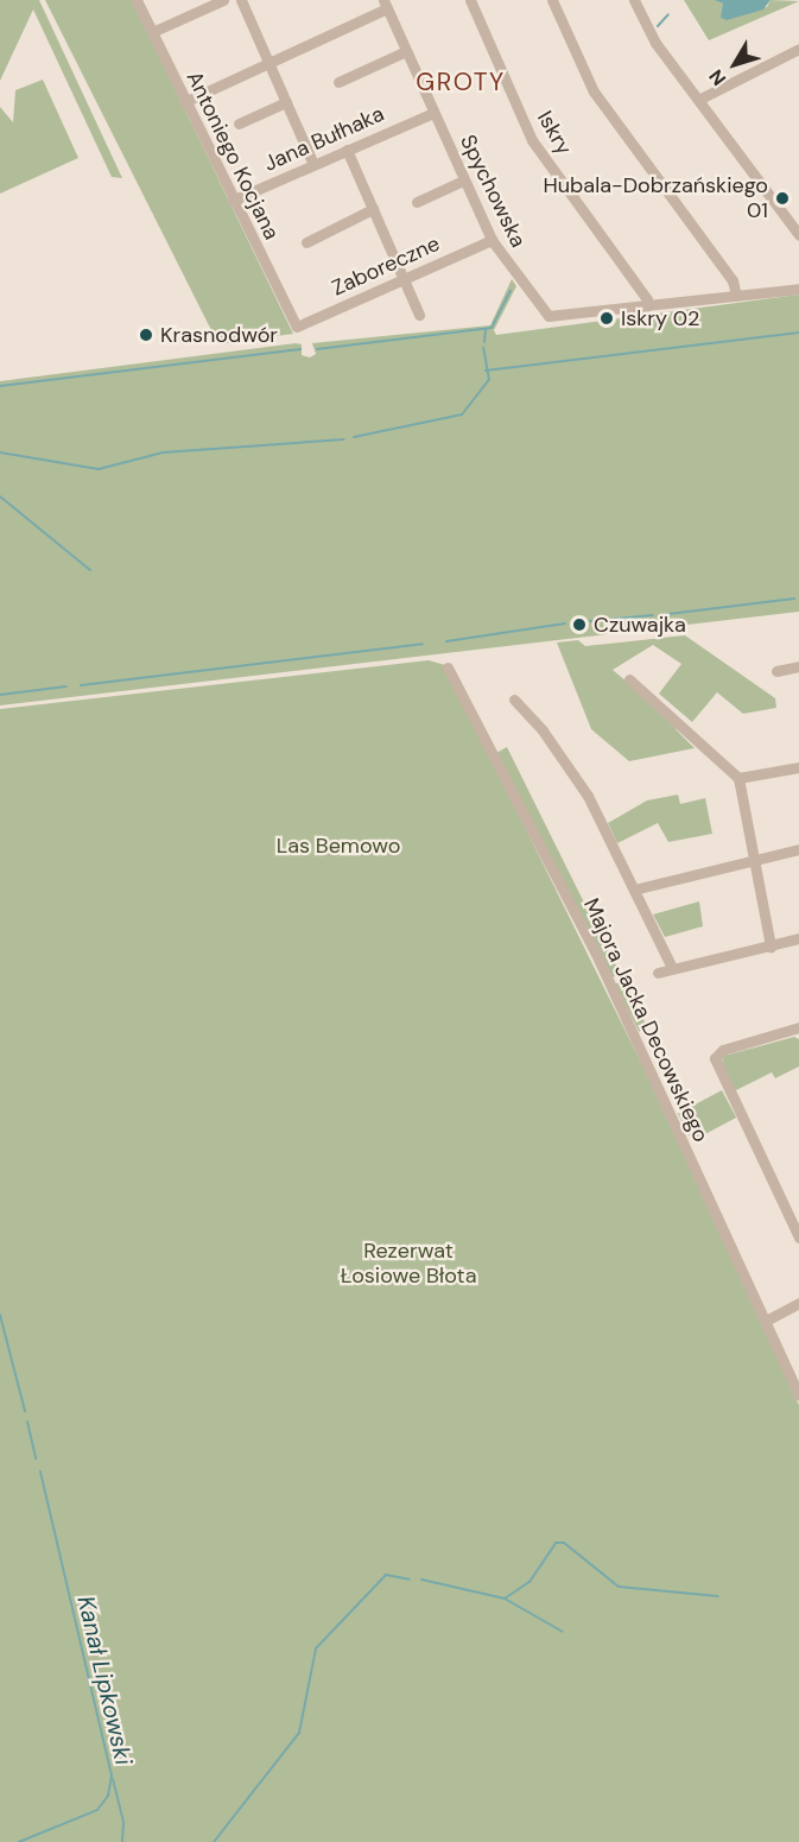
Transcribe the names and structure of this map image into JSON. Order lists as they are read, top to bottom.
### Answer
{
  "streets": {
    "street": [
      "Iskry",
      "Jana Bułhaka",
      "Antoniego Kocjana",
      "Spychowska",
      "Zaboreczne",
      "Majora Jacka Decowskiego"
    ]
  },
  "crossings": [
    ["Iskry", "Spychowska"],
    ["Jana Bułhaka", "Antoniego Kocjana"],
    ["Jana Bułhaka", "Spychowska"],
    ["Antoniego Kocjana", "Zaboreczne"],
    ["Spychowska", "Zaboreczne"]
  ],
  "districts": ["GROTY"],
  "water": ["Kanał Lipkowski"],
  "parks": ["Las Bemowo", "Rezerwat Łosiowe Błota"],
  "places": [
    "Hubala-Dobrzańskiego 01",
    "Iskry 02",
    "Krasnodwór",
    "Czuwajka"
  ],
  "north": "bottom left"
}
